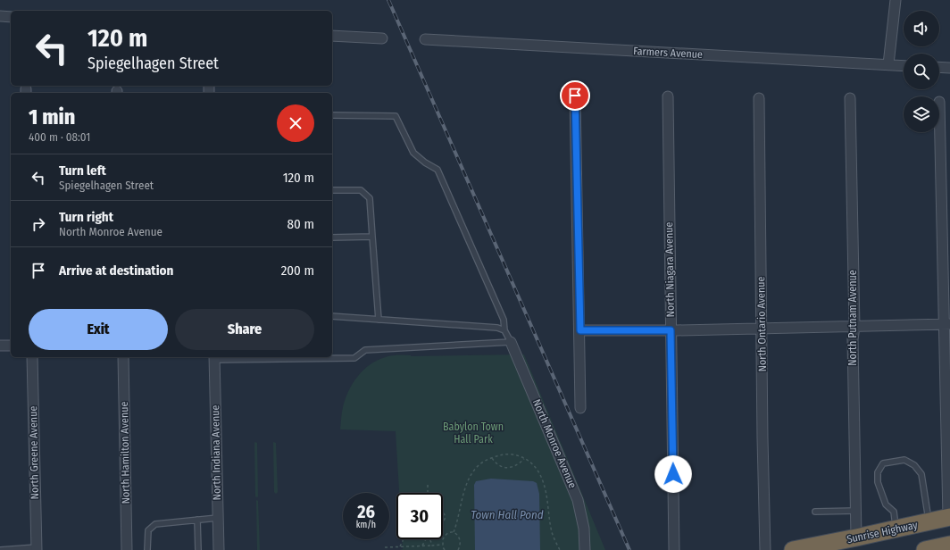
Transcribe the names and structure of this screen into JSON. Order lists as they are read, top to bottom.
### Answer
{
  "streets": {
    "highway": ["Sunrise Highway"],
    "street": [
      "Farmers Avenue",
      "North Niagara Avenue",
      "North Putnam Avenue",
      "North Ontario Avenue",
      "North Monroe Avenue",
      "North Greene Avenue",
      "North Hamilton Avenue",
      "North Indiana Avenue"
    ]
  },
  "crossings": [
    ["North Putnam Avenue", "Sunrise Highway"]
  ],
  "water": ["Town Hall Pond"],
  "parks": ["Babylon Town Hall Park"],
  "page": {
    "turn": ["120 m", "Spiegelhagen Street"],
    "heading": ["1 min", "400 m · 08:01"],
    "list": [
      {
        "name": "Turn left",
        "note": "Spiegelhagen Street",
        "value": "120 m"
      },
      {
        "name": "Turn right",
        "note": "North Monroe Avenue",
        "value": "80 m"
      },
      {
        "name": "Arrive at destination",
        "value": "200 m"
      }
    ],
    "buttons": ["Exit", "Share"],
    "speed": "26 km/h",
    "limit": "30"
  }
}
